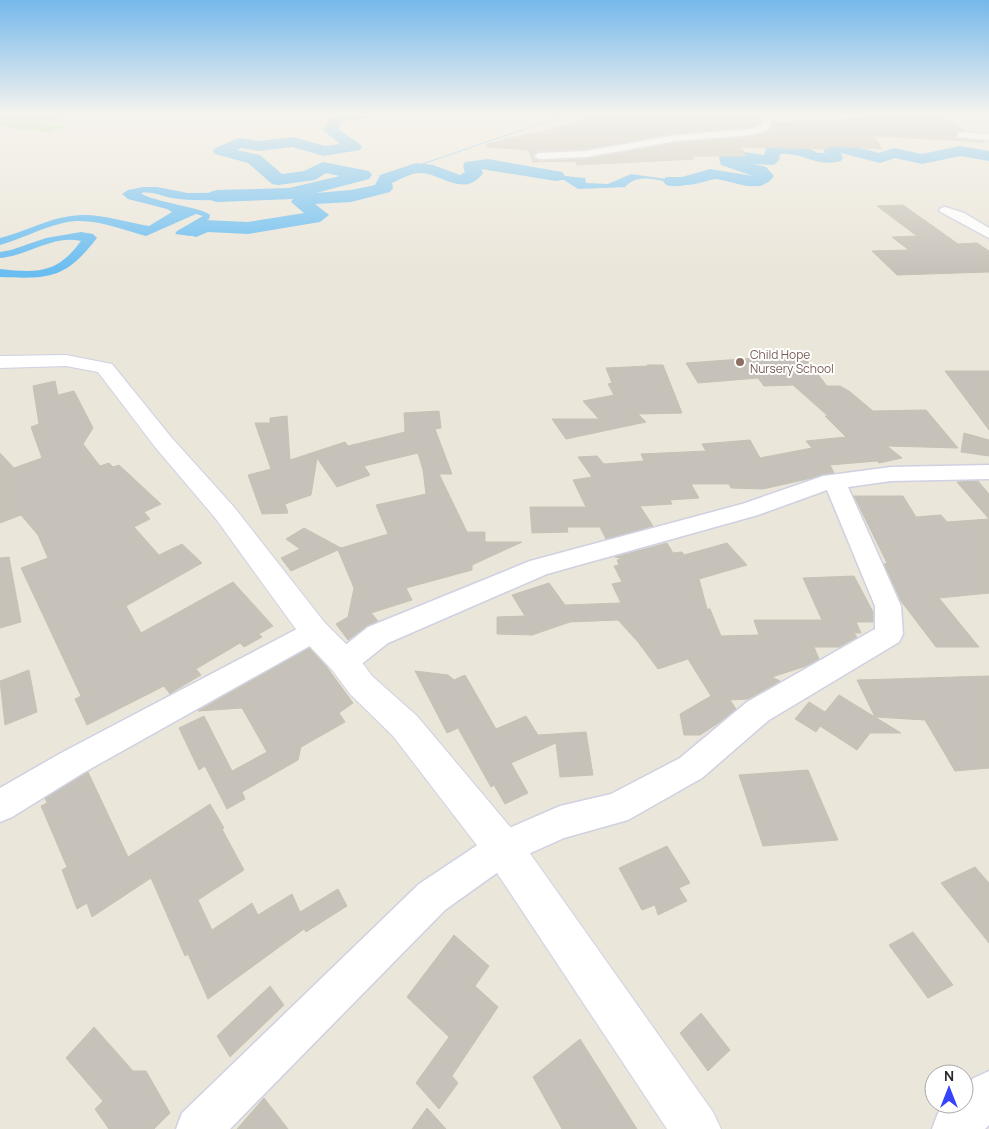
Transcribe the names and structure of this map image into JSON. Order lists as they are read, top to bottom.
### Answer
{
  "places": ["Child Hope Nursery School"],
  "north": "top"
}
